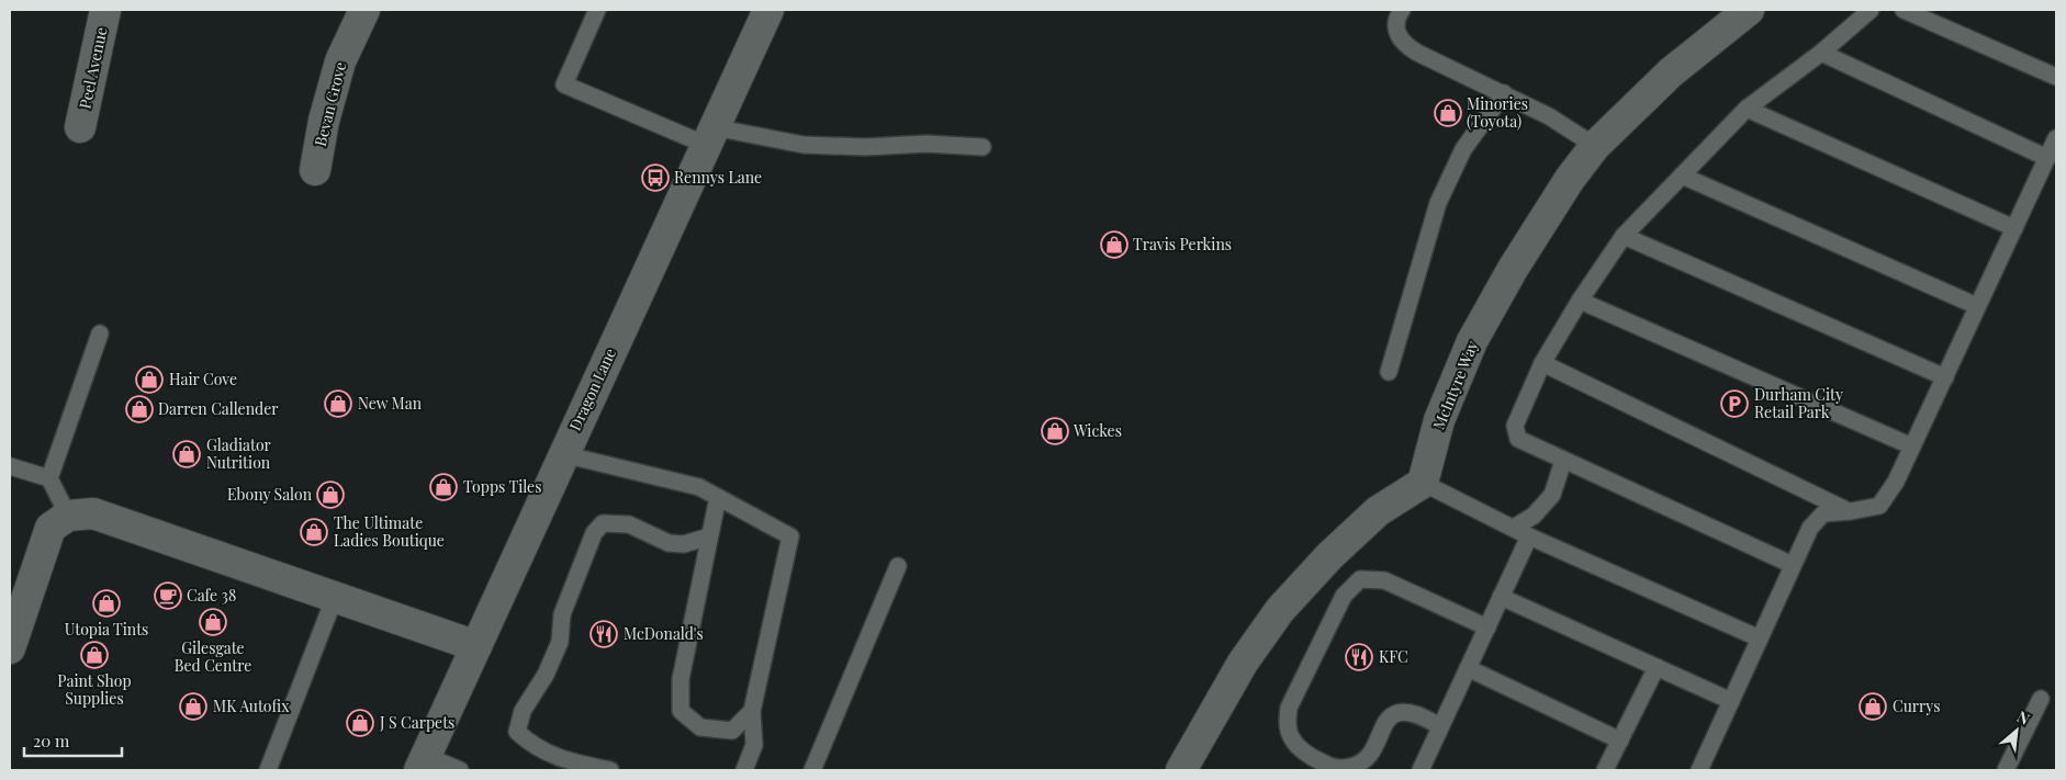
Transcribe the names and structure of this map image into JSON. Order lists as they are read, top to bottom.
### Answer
{
  "streets": {
    "street": [
      "Peel Avenue",
      "Bevan Grove",
      "McIntyre Way",
      "Dragon Lane"
    ]
  },
  "places": {
    "shop": [
      "Minories (Toyota)",
      "Travis Perkins",
      "Hair Cove",
      "New Man",
      "Darren Callender",
      "Wickes",
      "Gladiator Nutrition",
      "Topps Tiles",
      "Ebony Salon",
      "The Ultimate Ladies Boutique",
      "Utopia Tints",
      "Gilesgate Bed Centre",
      "Paint Shop Supplies",
      "MK Autofix",
      "Currys",
      "J S Carpets"
    ],
    "bus stop": ["Rennys Lane"],
    "parking": ["Durham City Retail Park"],
    "cafe": ["Cafe 38"],
    "restaurant": ["McDonald's", "KFC"]
  },
  "scale_bar": "20 m",
  "north": "top right"
}
